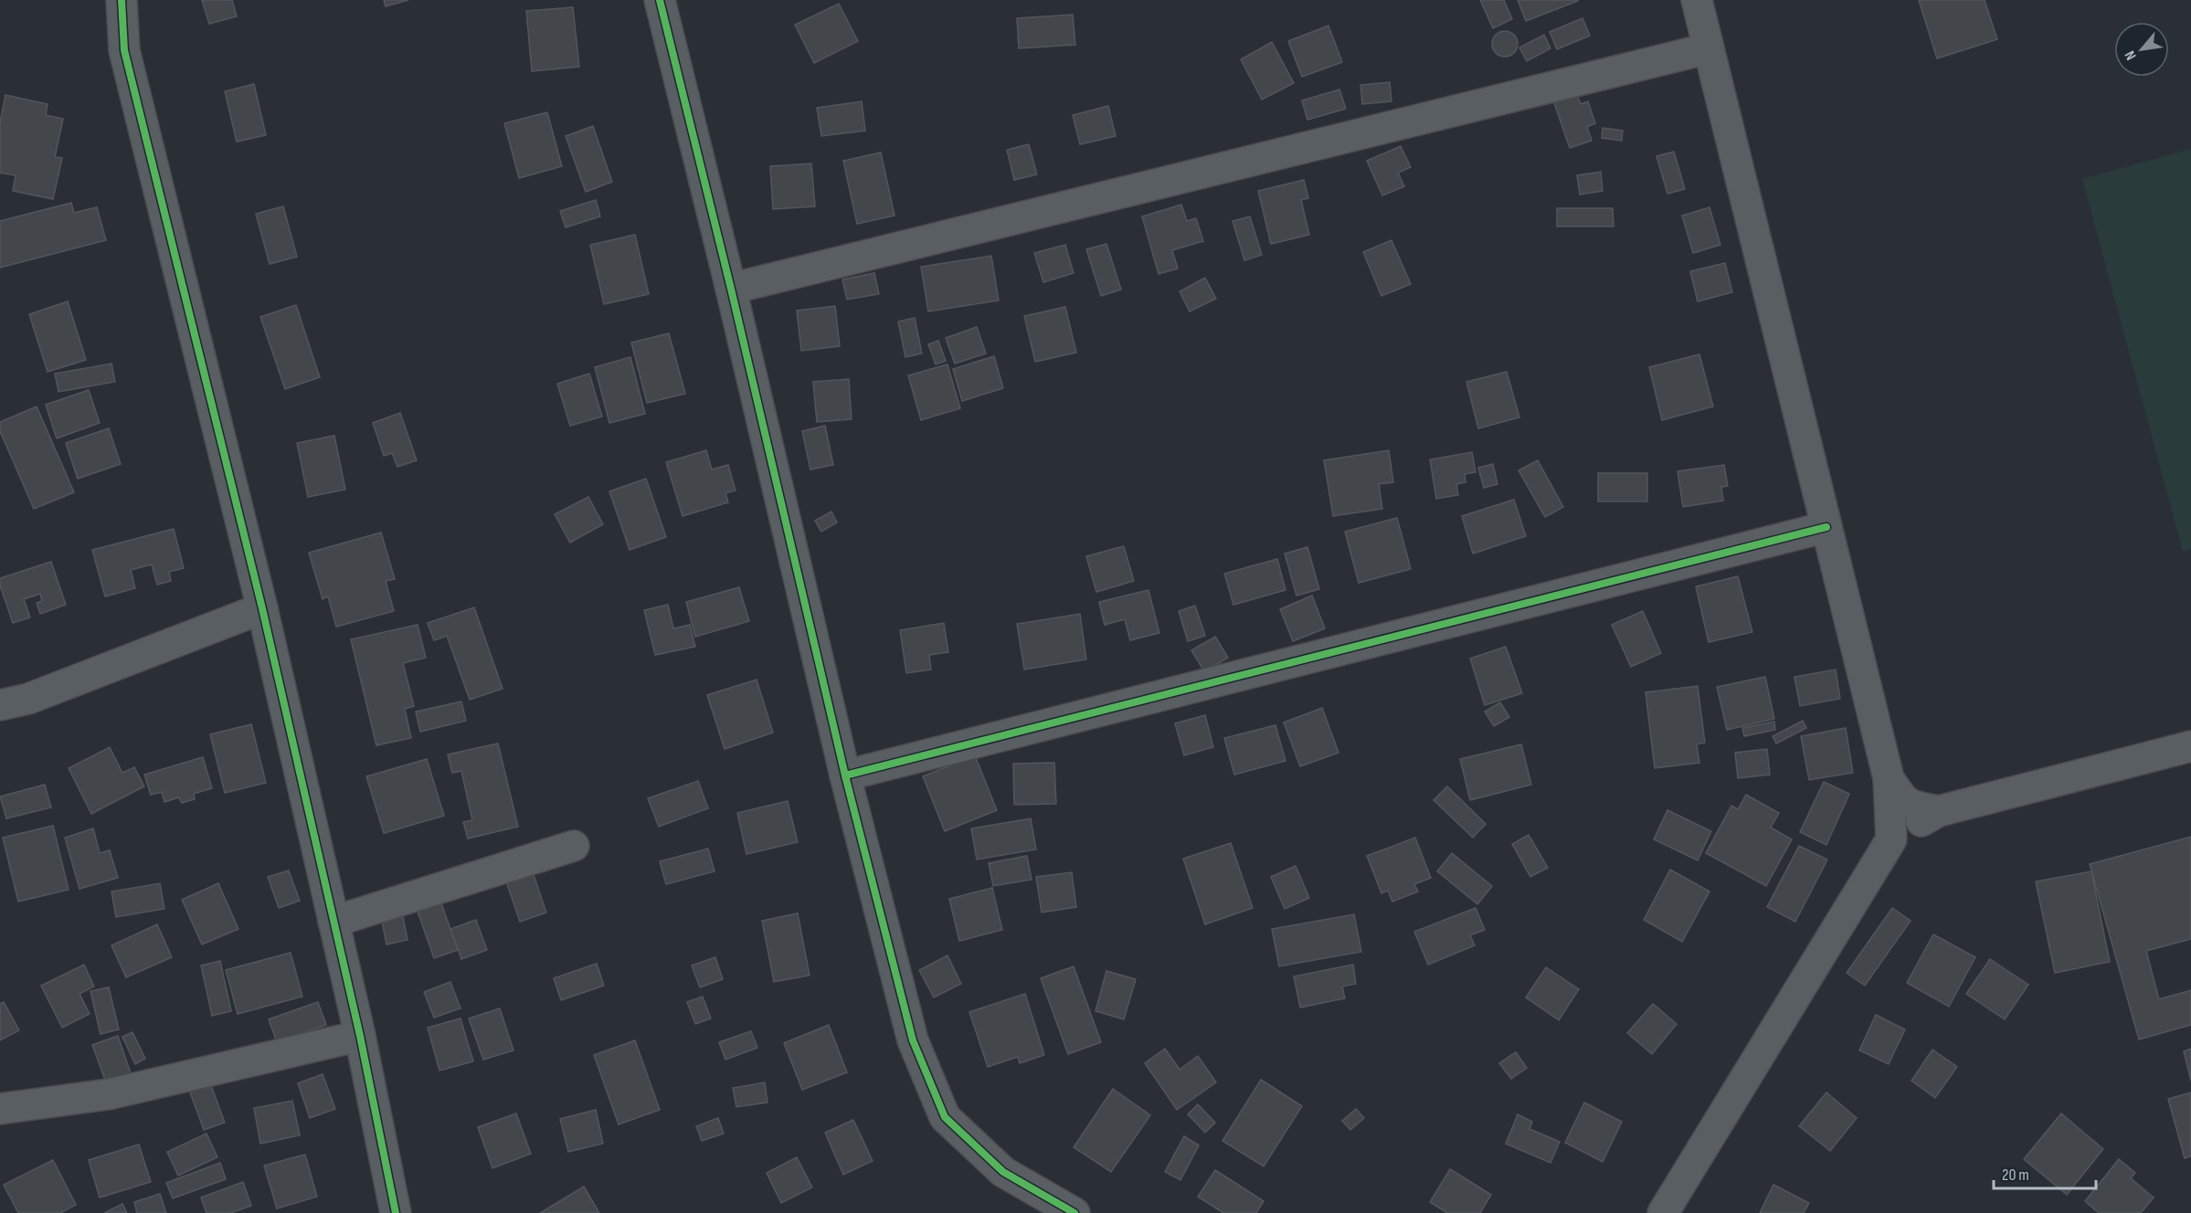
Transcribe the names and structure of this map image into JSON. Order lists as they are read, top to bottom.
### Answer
{
  "scale_bar": "20 m",
  "north": "bottom left"
}
